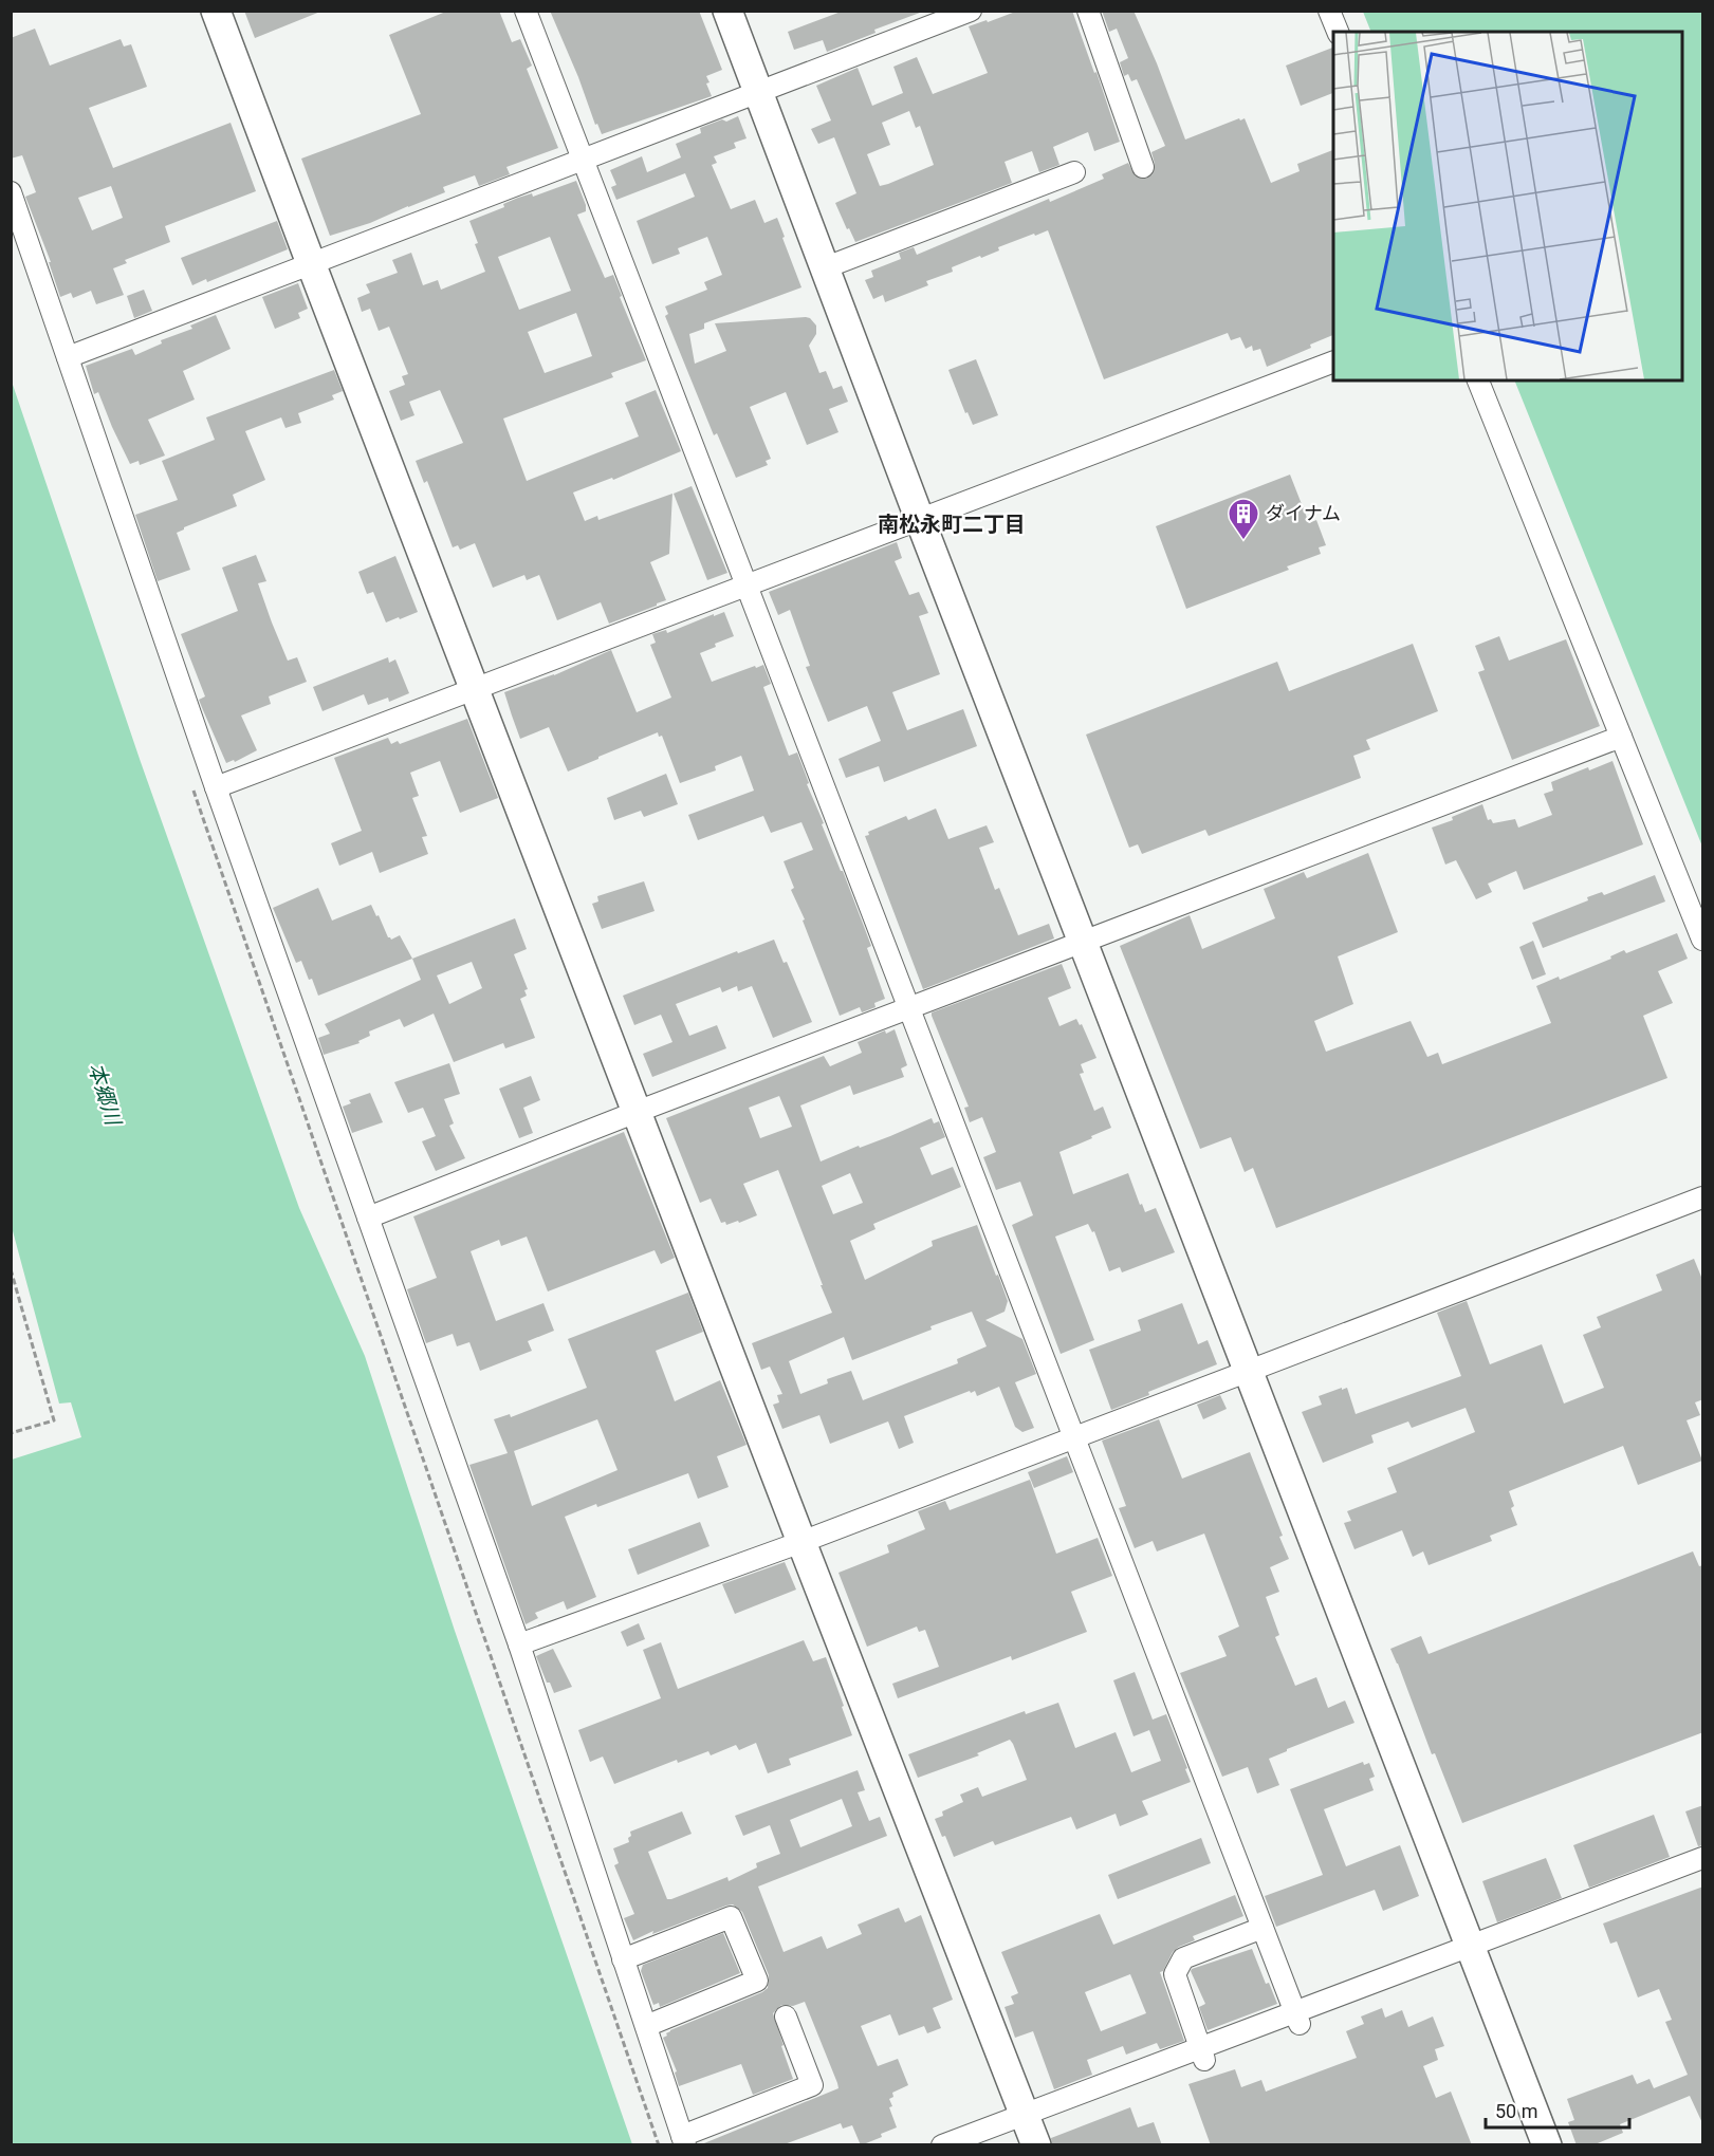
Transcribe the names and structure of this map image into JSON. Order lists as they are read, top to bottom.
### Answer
{
  "districts": ["南松永町二丁目"],
  "water": ["本郷川"],
  "places": {
    "building": ["ダイナム"]
  },
  "scale_bar": "50 m"
}
